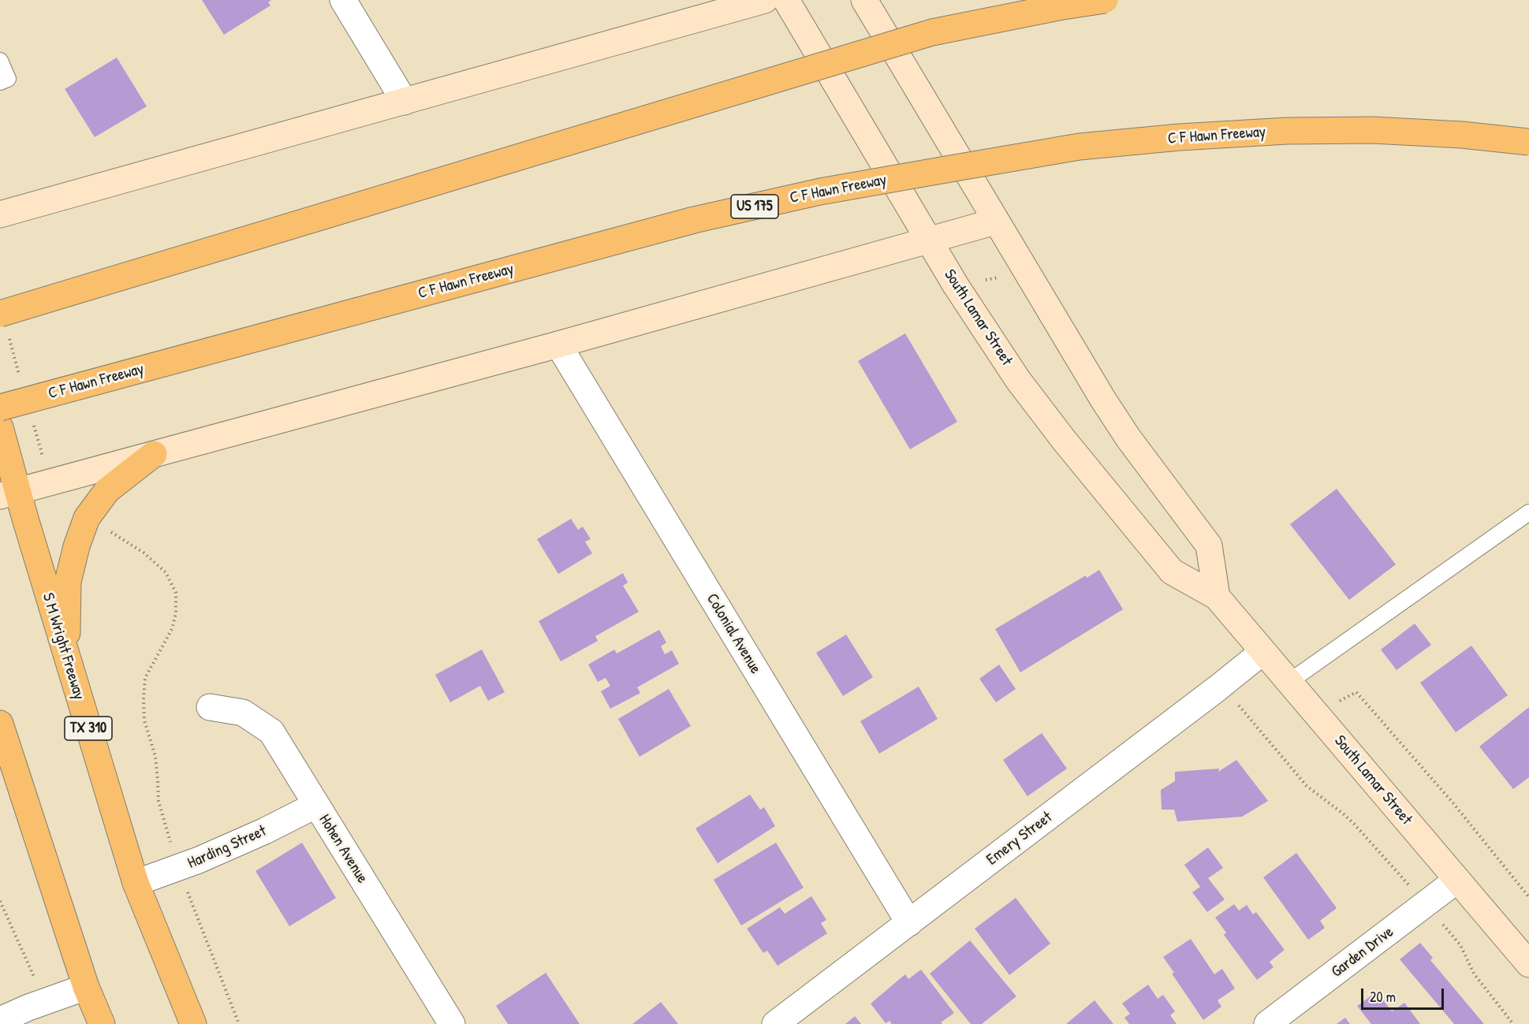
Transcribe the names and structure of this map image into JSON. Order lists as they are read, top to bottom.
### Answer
{
  "streets": {
    "main road": [
      "C F Hawn Freeway",
      "US 175",
      "South Lamar Street",
      "S M Wright Freeway",
      "TX 310"
    ],
    "street": [
      "Colonial Avenue",
      "Emery Street",
      "Harding Street",
      "Hohen Avenue",
      "Garden Drive"
    ]
  },
  "crossings": [
    ["South Lamar Street", "Emery Street"],
    ["South Lamar Street", "Garden Drive"],
    ["Colonial Avenue", "Emery Street"],
    ["S M Wright Freeway", "Harding Street"],
    ["Harding Street", "Hohen Avenue"]
  ],
  "scale_bar": "20 m"
}
